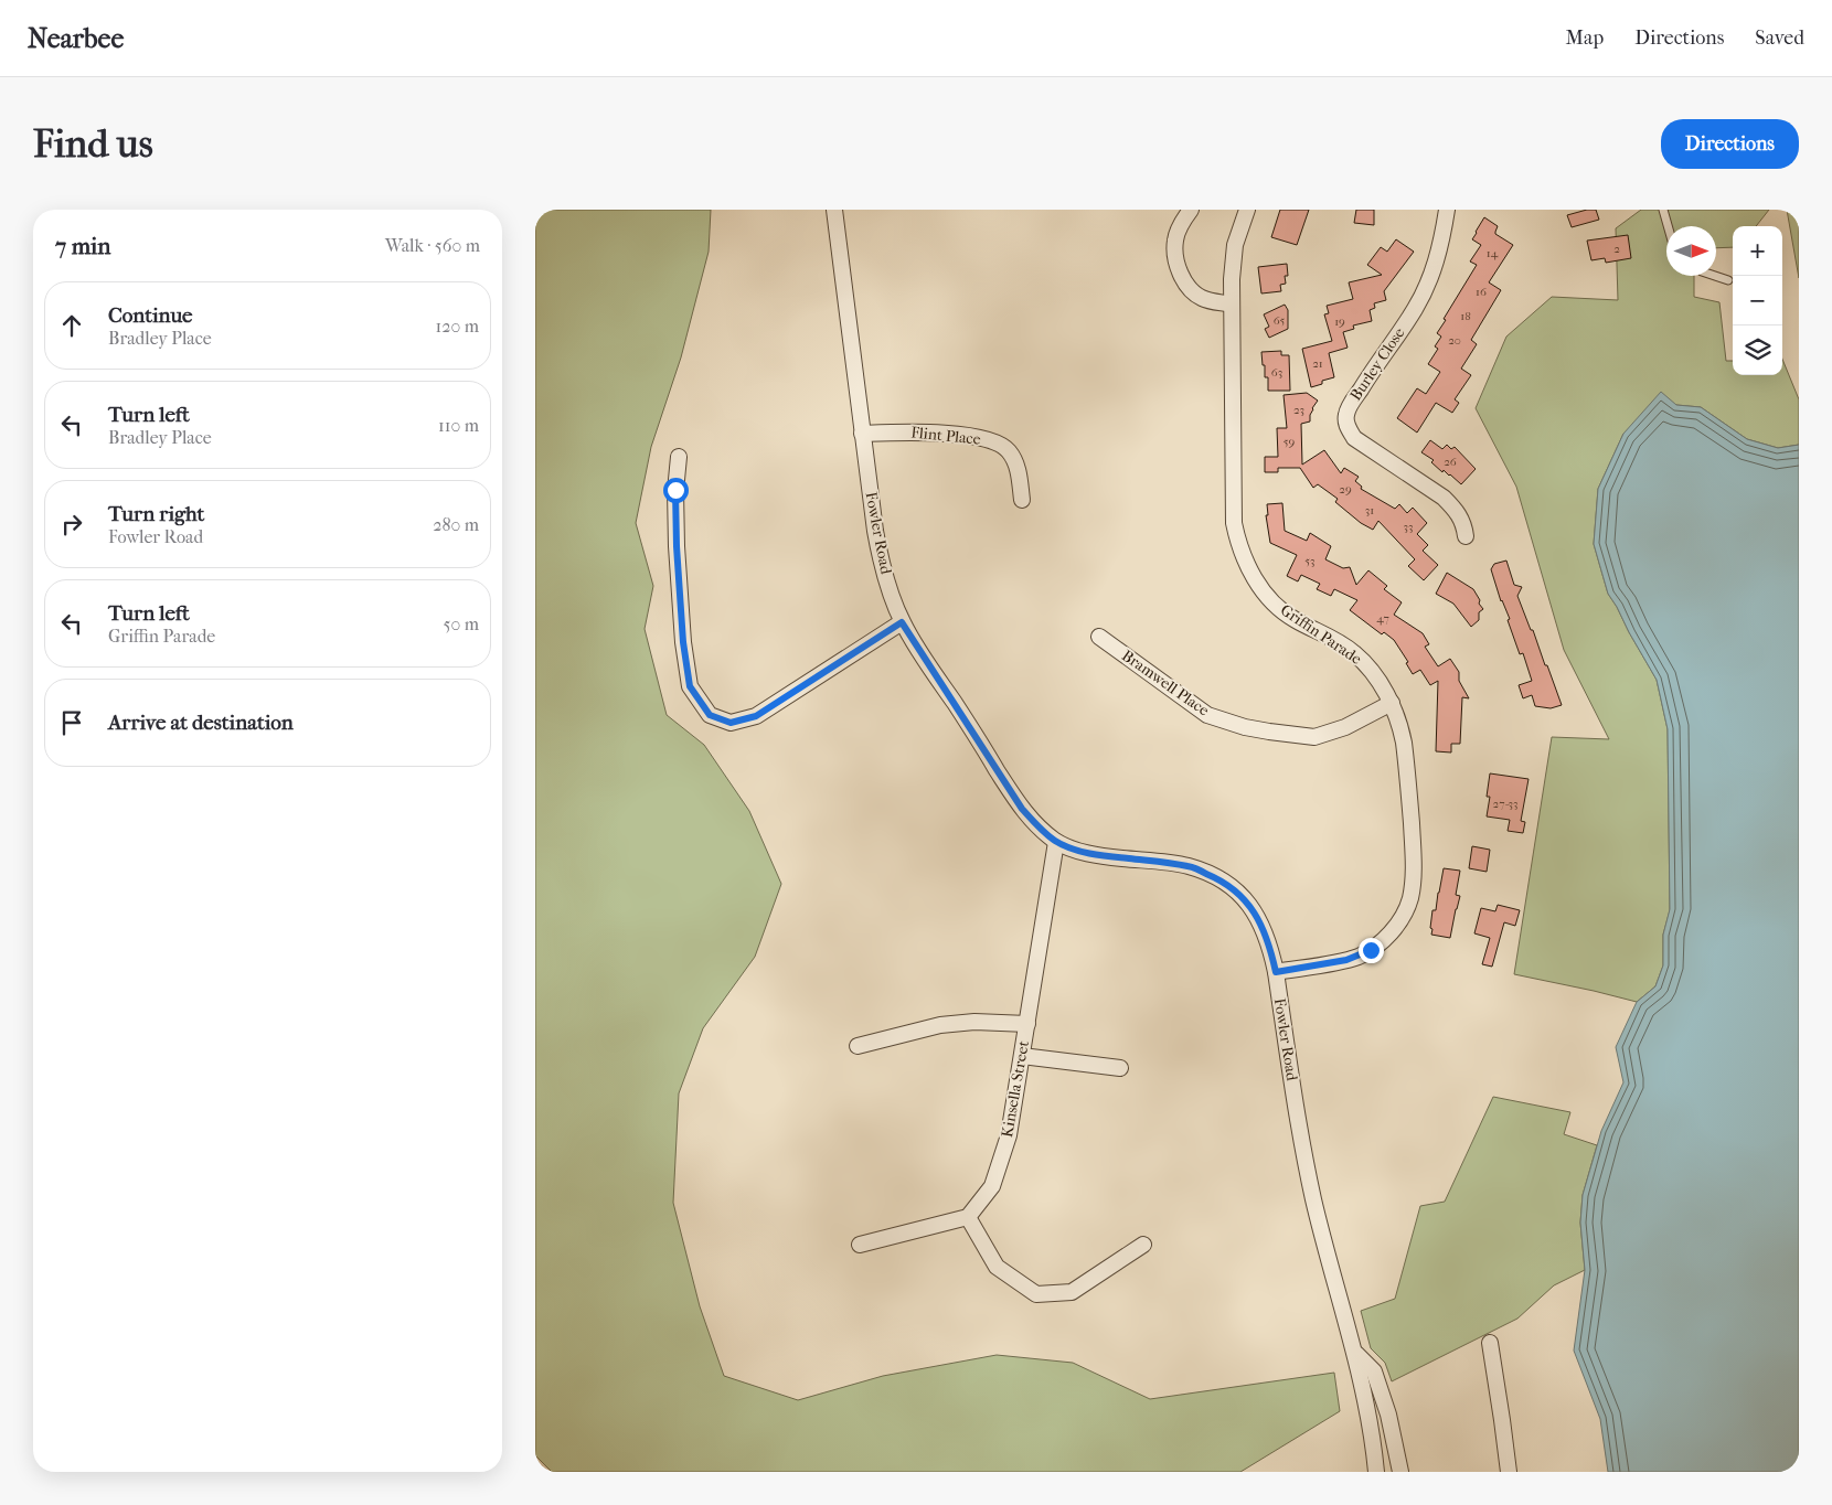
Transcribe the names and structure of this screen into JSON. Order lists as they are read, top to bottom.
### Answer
{
  "streets": {
    "street": [
      "Burley Close",
      "Flint Place",
      "Fowler Road",
      "Griffin Parade",
      "Bramwell Place",
      "Kinsella Street"
    ]
  },
  "crossings": [
    ["Flint Place", "Fowler Road"],
    ["Fowler Road", "Griffin Parade"],
    ["Fowler Road", "Kinsella Street"],
    ["Griffin Parade", "Bramwell Place"]
  ],
  "house_numbers": [
    "2",
    "14",
    "16",
    "18",
    "65",
    "19",
    "20",
    "21",
    "63",
    "23",
    "59",
    "26",
    "29",
    "31",
    "33",
    "53",
    "47",
    "27-33"
  ],
  "north": "right",
  "page": {
    "header": "Nearbee",
    "nav": ["Map", "Directions", "Saved"],
    "buttons": "Directions",
    "title": "Find us",
    "heading": ["7 min", "Walk · 560 m"],
    "map_buttons": ["+", "−"],
    "list": [
      ["Continue", "Bradley Place", "120 m"],
      ["Turn left", "Bradley Place", "110 m"],
      ["Turn right", "Fowler Road", "280 m"],
      ["Turn left", "Griffin Parade", "50 m"],
      "Arrive at destination"
    ]
  }
}
